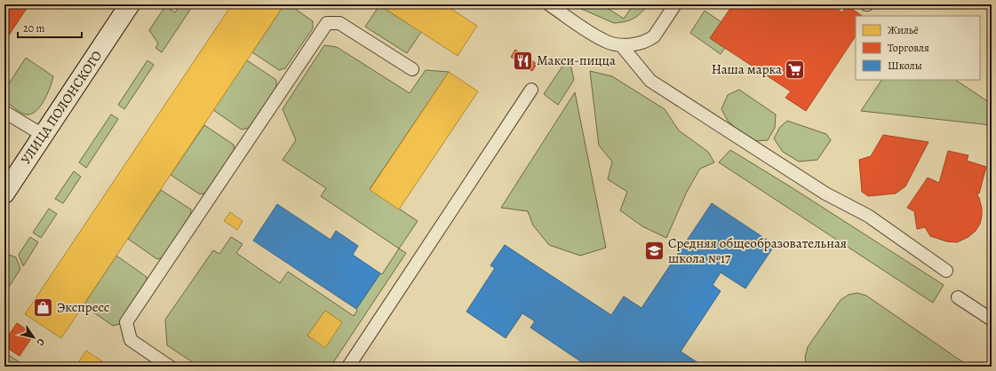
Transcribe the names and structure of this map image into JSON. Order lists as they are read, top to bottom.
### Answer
{
  "streets": {
    "main road": ["УЛИЦА ПОЛОНСКОГО"]
  },
  "places": {
    "restaurant": ["Макси-пицца"],
    "supermarket": ["Наша марка"],
    "school or university": ["Средняя общеобразовательная школа №17"],
    "shop": ["Экспресс"]
  },
  "legend": ["Жильё", "Торговля", "Школы"],
  "scale_bar": "20 m",
  "north": "bottom right"
}
